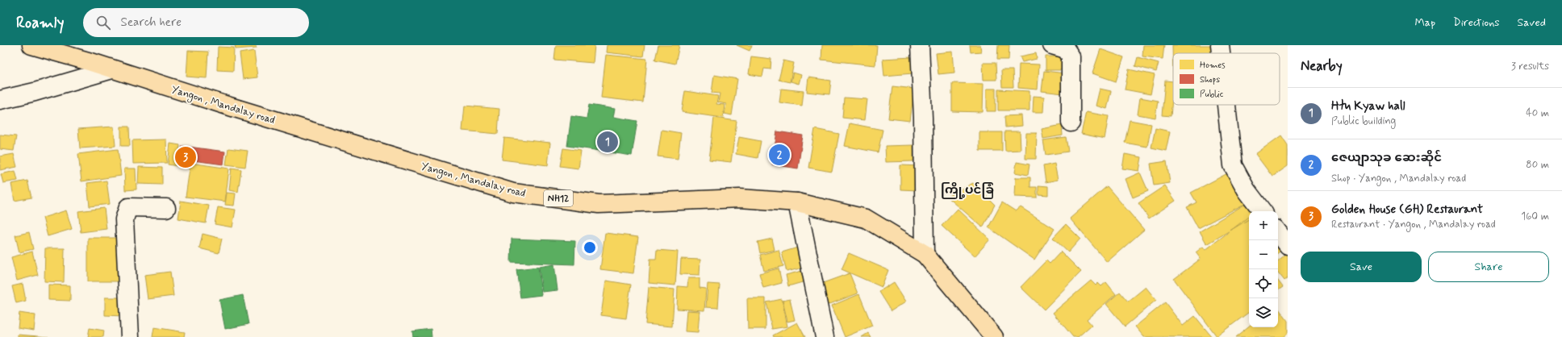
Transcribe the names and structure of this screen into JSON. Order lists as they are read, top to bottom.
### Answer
{
  "streets": {
    "highway": ["Yangon , Mandalay road", "NH12"]
  },
  "districts": ["ကြို့ပင်ခြံ"],
  "legend": ["Homes", "Shops", "Public"],
  "page": {
    "header": "Roamly",
    "search": "Search here",
    "nav": ["Map", "Directions", "Saved"],
    "heading": ["Nearby", "3 results"],
    "list": [
      {
        "mark": "1",
        "name": "Htu Kyaw hall",
        "note": "Public building",
        "value": "40 m"
      },
      {
        "mark": "2",
        "name": "ဇေယျာသုခ ဆေးဆိုင်",
        "note": "Shop · Yangon , Mandalay road",
        "value": "80 m"
      },
      {
        "mark": "3",
        "name": "Golden House (GH) Restaurant",
        "note": "Restaurant · Yangon , Mandalay road",
        "value": "160 m"
      }
    ],
    "pins": ["1", "2", "3"],
    "map_buttons": ["+", "−"],
    "buttons": ["Save", "Share"]
  }
}
